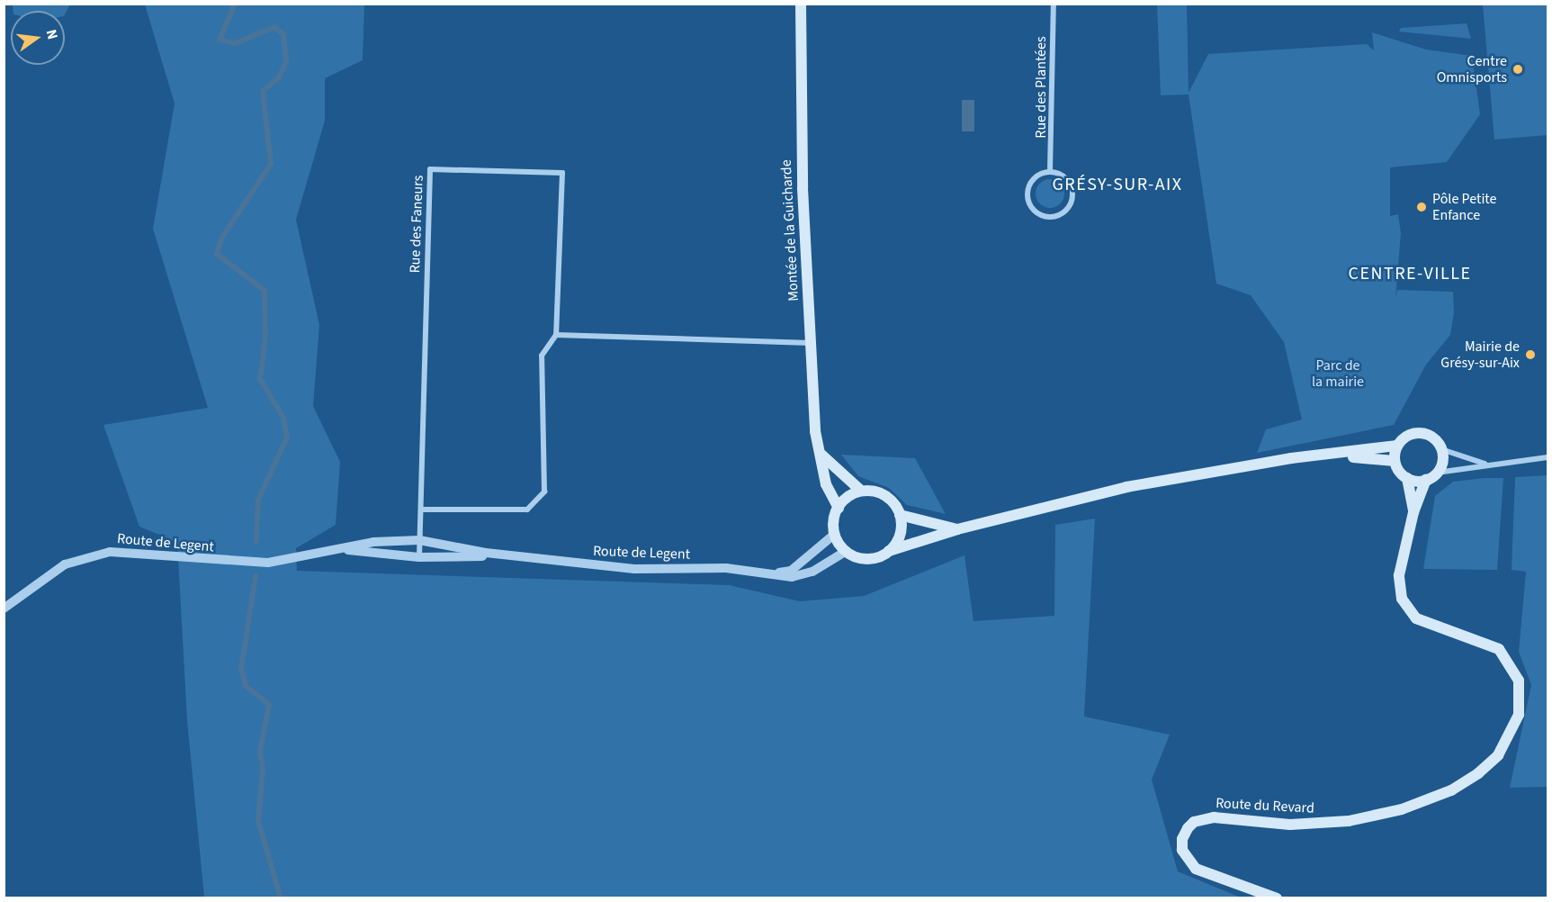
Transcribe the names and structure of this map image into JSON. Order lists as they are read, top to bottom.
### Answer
{
  "streets": {
    "main road": ["Montée de la Guicharde", "Route du Revard"],
    "street": ["Rue des Plantées", "Rue des Faneurs", "Route de Legent"]
  },
  "crossings": [
    ["Rue des Faneurs", "Route de Legent"],
    ["Montée de la Guicharde", "Route de Legent"]
  ],
  "districts": ["GRÉSY-SUR-AIX", "CENTRE-VILLE"],
  "parks": ["Parc de la mairie"],
  "places": ["Centre Omnisports", "Pôle Petite Enfance", "Mairie de Grésy-sur-Aix"],
  "north": "right"
}
